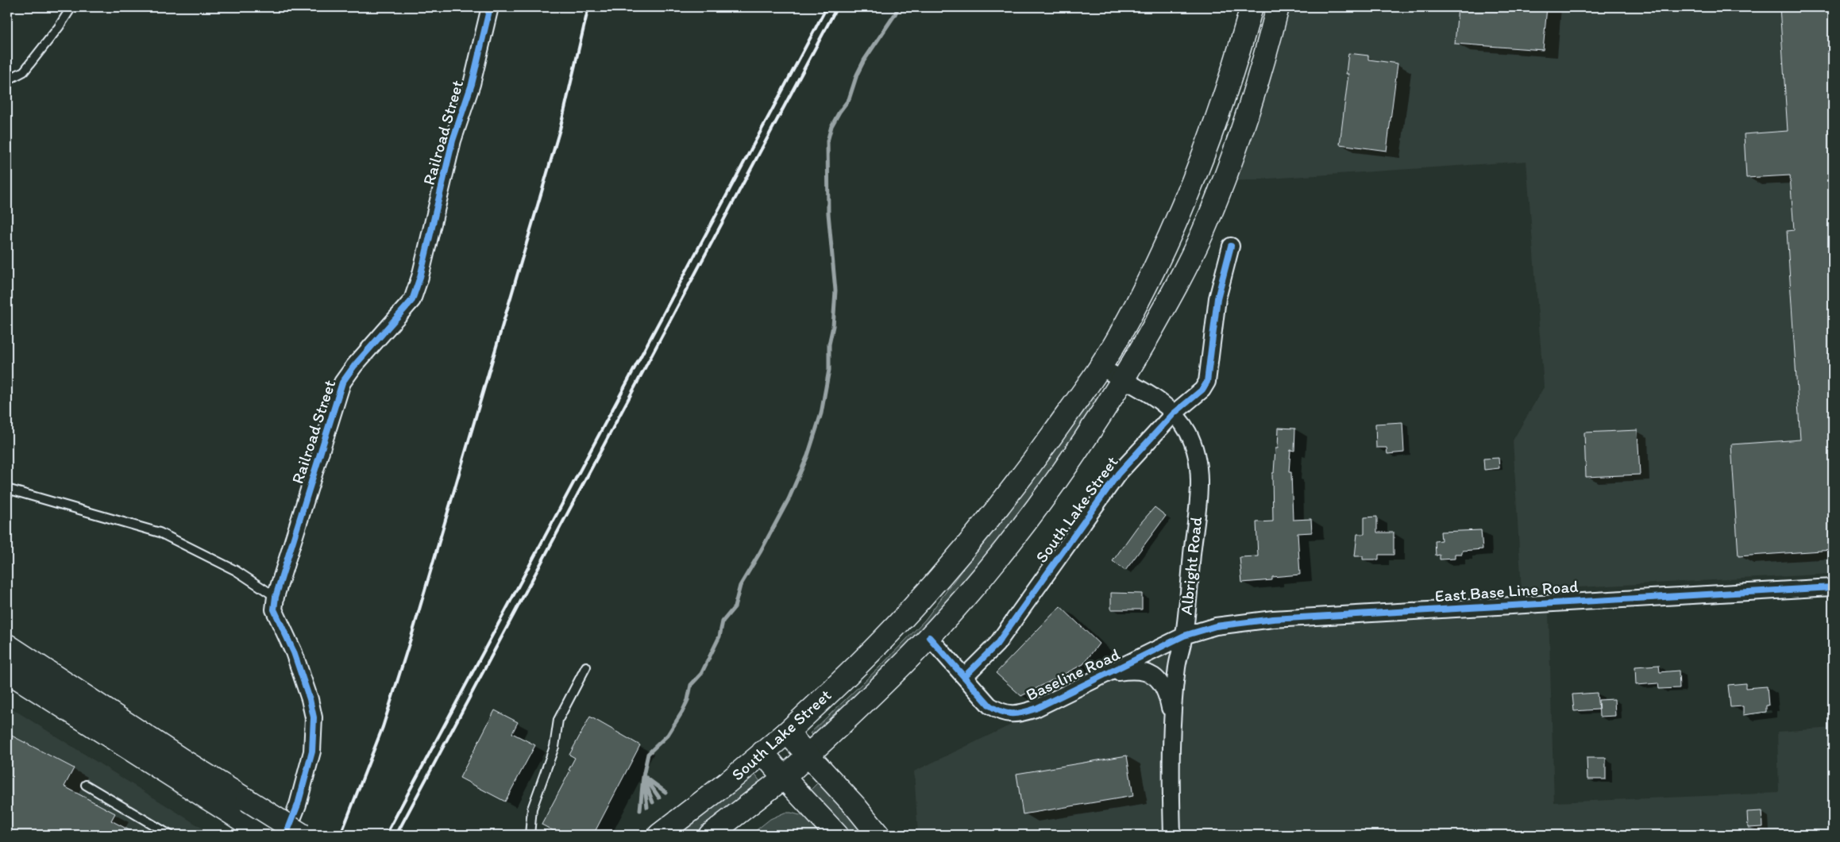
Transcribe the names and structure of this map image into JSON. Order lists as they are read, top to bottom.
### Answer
{
  "streets": {
    "main road": ["South Lake Street"],
    "street": [
      "Railroad Street",
      "Albright Road",
      "East Base Line Road",
      "Baseline Road"
    ]
  },
  "crossings": [
    ["South Lake Street", "Albright Road"],
    ["South Lake Street", "Baseline Road"],
    ["Albright Road", "East Base Line Road"],
    ["Albright Road", "Baseline Road"],
    ["East Base Line Road", "Baseline Road"]
  ]
}
